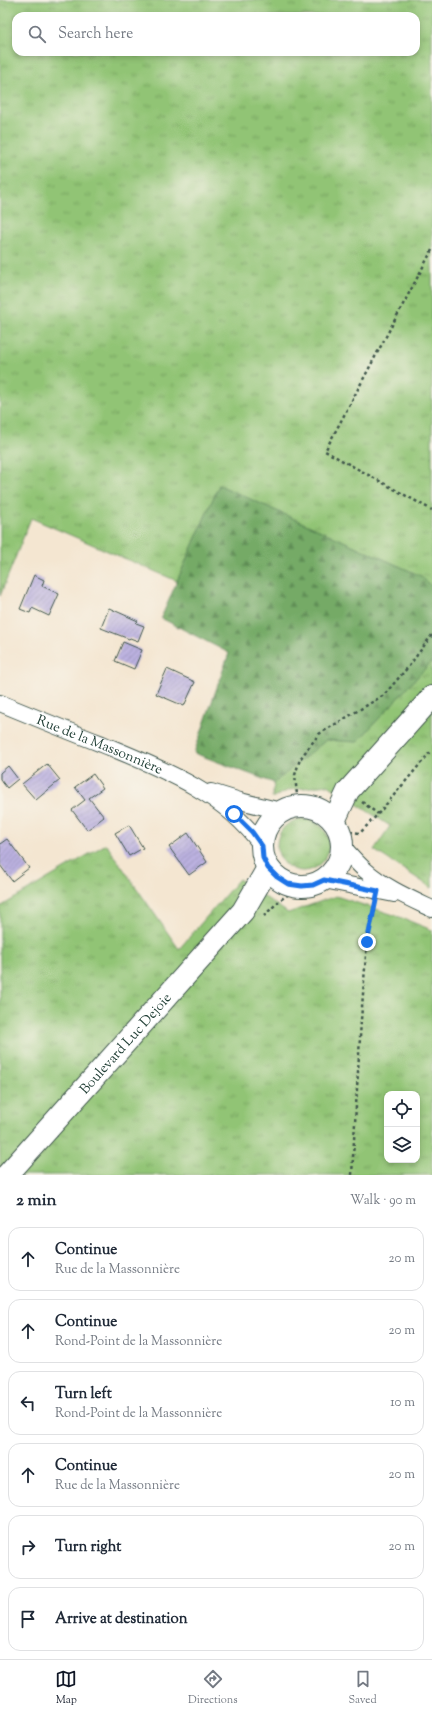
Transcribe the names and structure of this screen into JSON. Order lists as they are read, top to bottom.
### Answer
{
  "streets": {
    "main road": ["Boulevard Luc Dejoie"],
    "street": ["Rue de la Massonnière"]
  },
  "crossings": [
    ["Rue de la Massonnière", "Boulevard Luc Dejoie"]
  ],
  "page": {
    "search": "Search here",
    "heading": ["2 min", "Walk · 90 m"],
    "list": [
      ["Continue", "Rue de la Massonnière", "20 m"],
      ["Continue", "Rond-Point de la Massonnière", "20 m"],
      ["Turn left", "Rond-Point de la Massonnière", "10 m"],
      ["Continue", "Rue de la Massonnière", "20 m"],
      ["Turn right", "20 m"],
      "Arrive at destination"
    ],
    "nav": ["Map", "Directions", "Saved"]
  }
}
